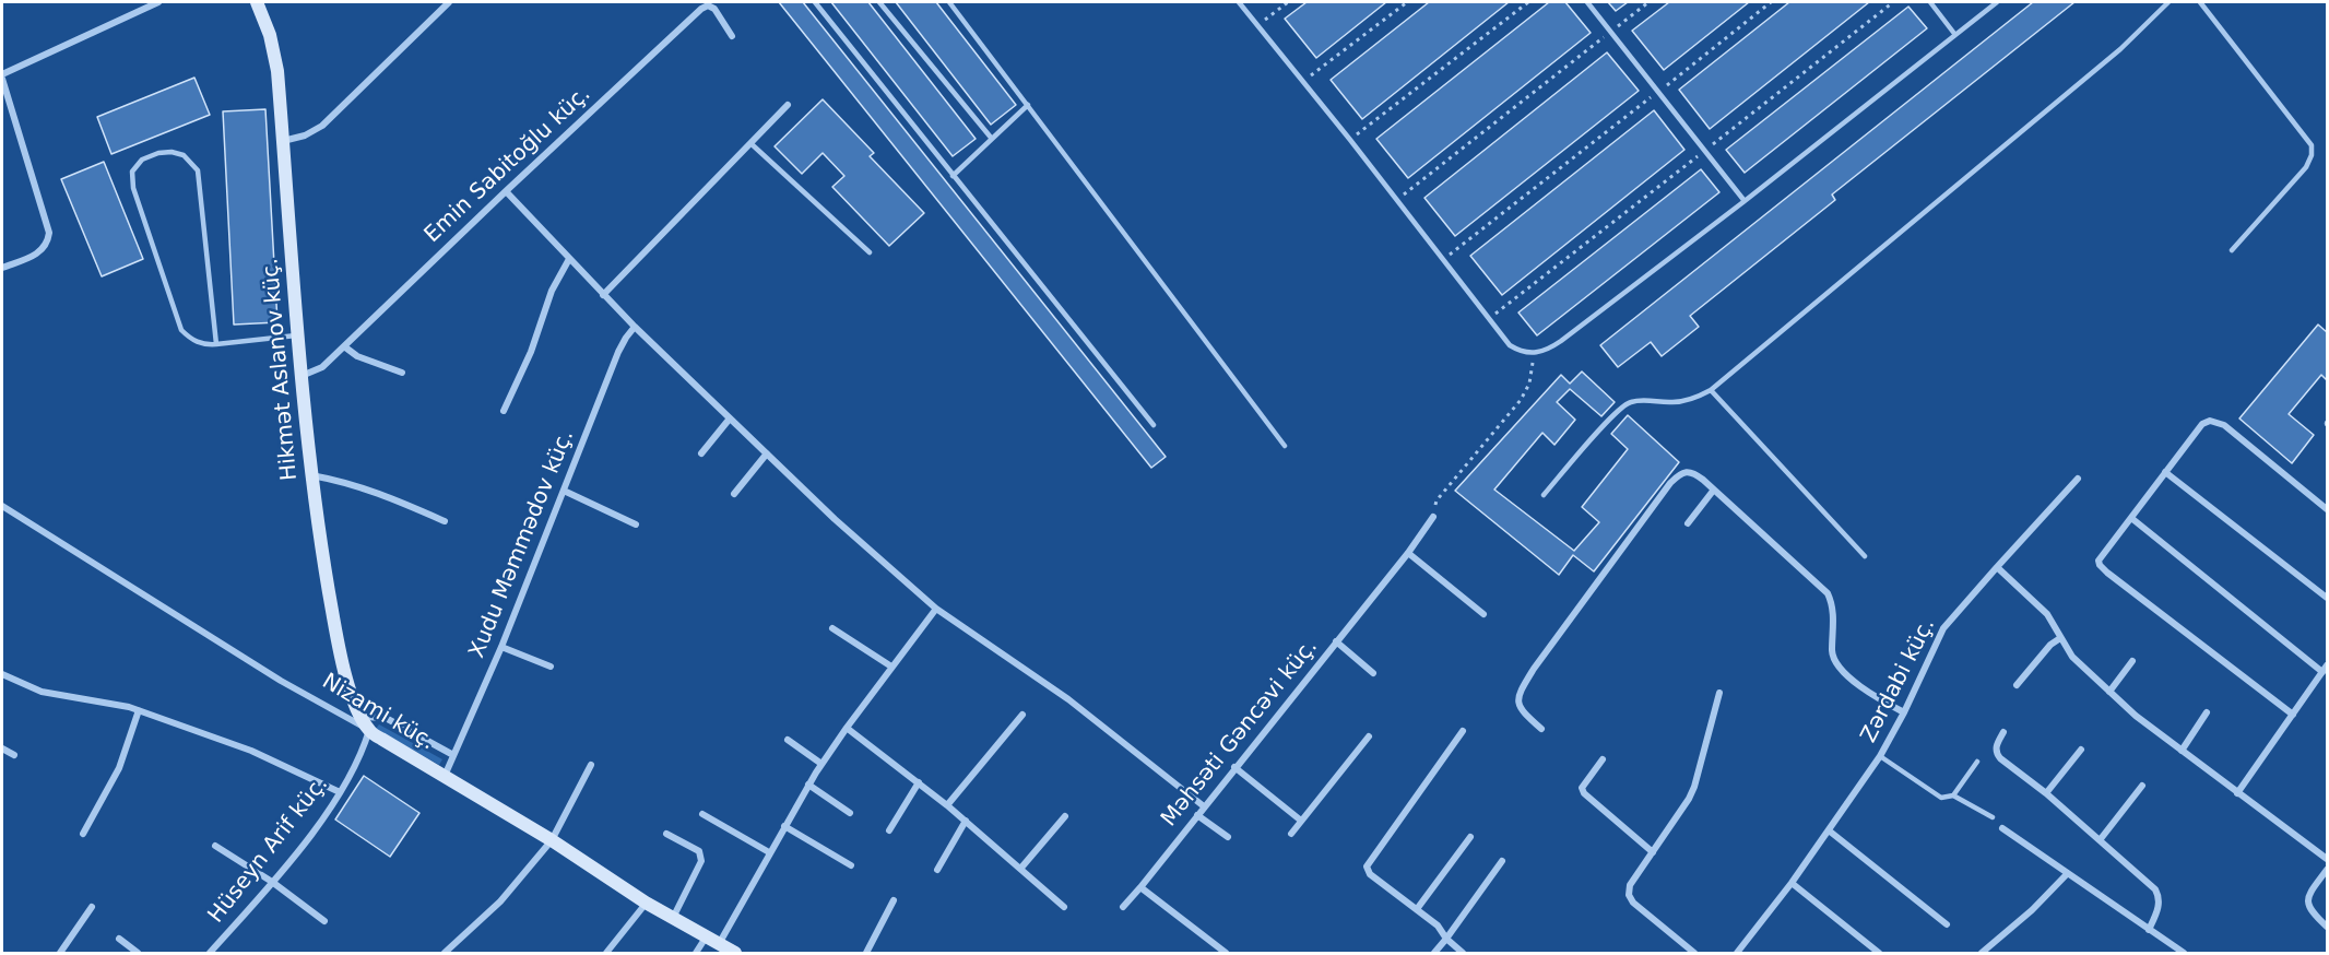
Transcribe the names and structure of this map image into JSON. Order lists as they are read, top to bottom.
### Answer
{
  "streets": {
    "street": [
      "Emin Sabitoğlu küç.",
      "Hikmət Aslanov küç.",
      "Xudu Məmmədov küç.",
      "Zərdabi küç.",
      "Nizami küç.",
      "Məhsəti Gəncəvi küç.",
      "Hüseyn Arif küç."
    ]
  },
  "crossings": [
    ["Emin Sabitoğlu küç.", "Hikmət Aslanov küç."],
    ["Hikmət Aslanov küç.", "Nizami küç."],
    ["Hikmət Aslanov küç.", "Hüseyn Arif küç."],
    ["Xudu Məmmədov küç.", "Nizami küç."],
    ["Nizami küç.", "Hüseyn Arif küç."]
  ]
}
